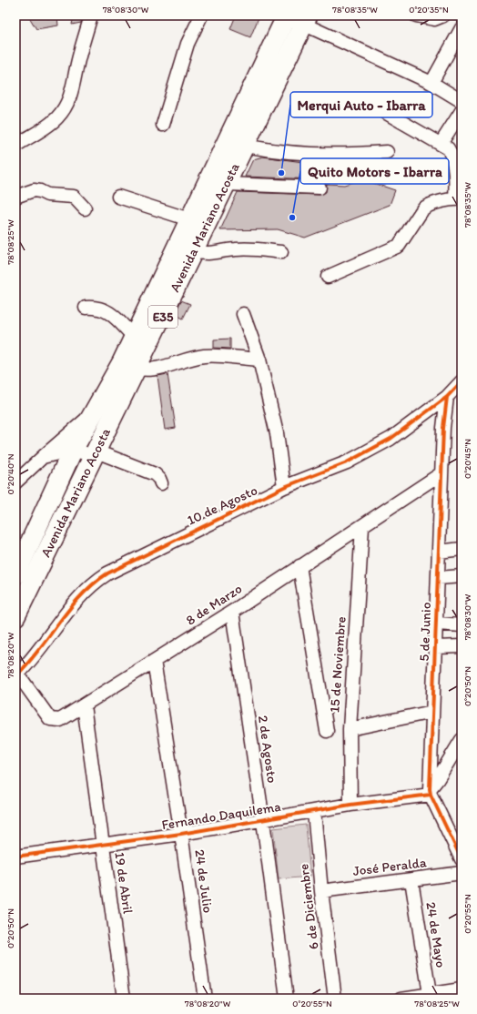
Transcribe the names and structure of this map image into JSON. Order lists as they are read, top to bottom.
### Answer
{
  "streets": {
    "highway": ["Avenida Mariano Acosta", "E35"],
    "street": [
      "10 de Agosto",
      "8 de Marzo",
      "5 de Junio",
      "15 de Noviembre",
      "2 de Agosto",
      "Fernando Daquilema",
      "José Peralda",
      "24 de Julio",
      "19 de Abril",
      "6 de Diciembre",
      "24 de Mayo"
    ]
  },
  "crossings": [
    ["10 de Agosto", "8 de Marzo"],
    ["10 de Agosto", "5 de Junio"],
    ["8 de Marzo", "5 de Junio"],
    ["8 de Marzo", "15 de Noviembre"],
    ["8 de Marzo", "2 de Agosto"],
    ["8 de Marzo", "24 de Julio"],
    ["8 de Marzo", "19 de Abril"],
    ["5 de Junio", "Fernando Daquilema"],
    ["15 de Noviembre", "Fernando Daquilema"],
    ["2 de Agosto", "Fernando Daquilema"],
    ["Fernando Daquilema", "24 de Julio"],
    ["Fernando Daquilema", "19 de Abril"],
    ["Fernando Daquilema", "6 de Diciembre"],
    ["José Peralda", "6 de Diciembre"],
    ["José Peralda", "24 de Mayo"]
  ],
  "places": ["Merqui Auto - Ibarra", "Quito Motors - Ibarra"],
  "coordinates": [
    "78°08'30\"W",
    "78°08'35\"W",
    "0°20'35\"N",
    "78°08'25\"W",
    "0°20'45\"N",
    "0°20'40\"N",
    "78°08'20\"W",
    "0°20'50\"N",
    "0°20'55\"N"
  ]
}
